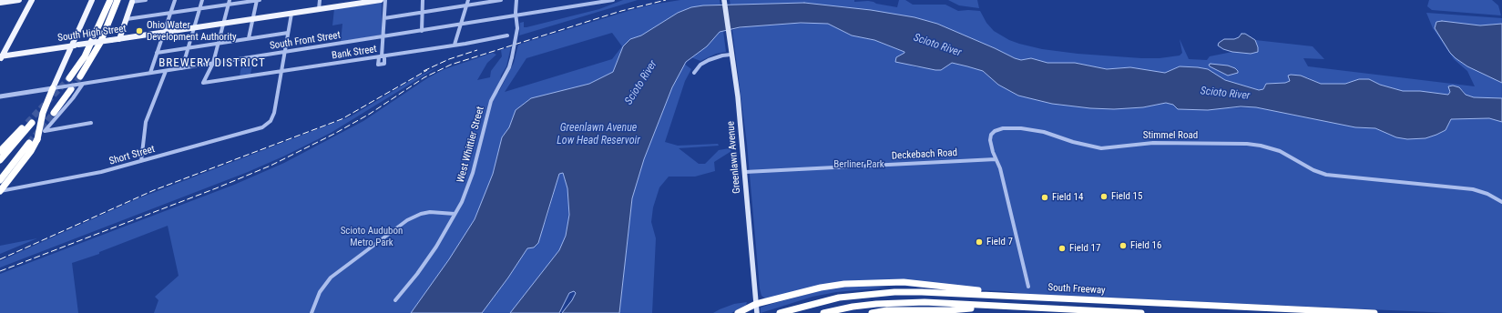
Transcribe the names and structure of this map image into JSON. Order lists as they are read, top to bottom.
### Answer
{
  "streets": {
    "highway": ["South Freeway"],
    "main road": ["South High Street", "Greenlawn Avenue"],
    "street": [
      "South Front Street",
      "Bank Street",
      "Stimmel Road",
      "West Whittier Street",
      "Deckebach Road",
      "Short Street"
    ]
  },
  "crossings": [
    ["South Front Street", "Bank Street"],
    ["South Front Street", "West Whittier Street"],
    ["Bank Street", "Short Street"],
    ["Stimmel Road", "Deckebach Road"],
    ["Deckebach Road", "Greenlawn Avenue"]
  ],
  "districts": ["BREWERY DISTRICT"],
  "water": ["Scioto River", "Greenlawn Avenue Low Head Reservoir"],
  "parks": ["Berliner Park", "Scioto Audubon Metro Park"],
  "places": [
    "Ohio Water Development Authority",
    "Field 15",
    "Field 14",
    "Field 7",
    "Field 16",
    "Field 17"
  ]
}
